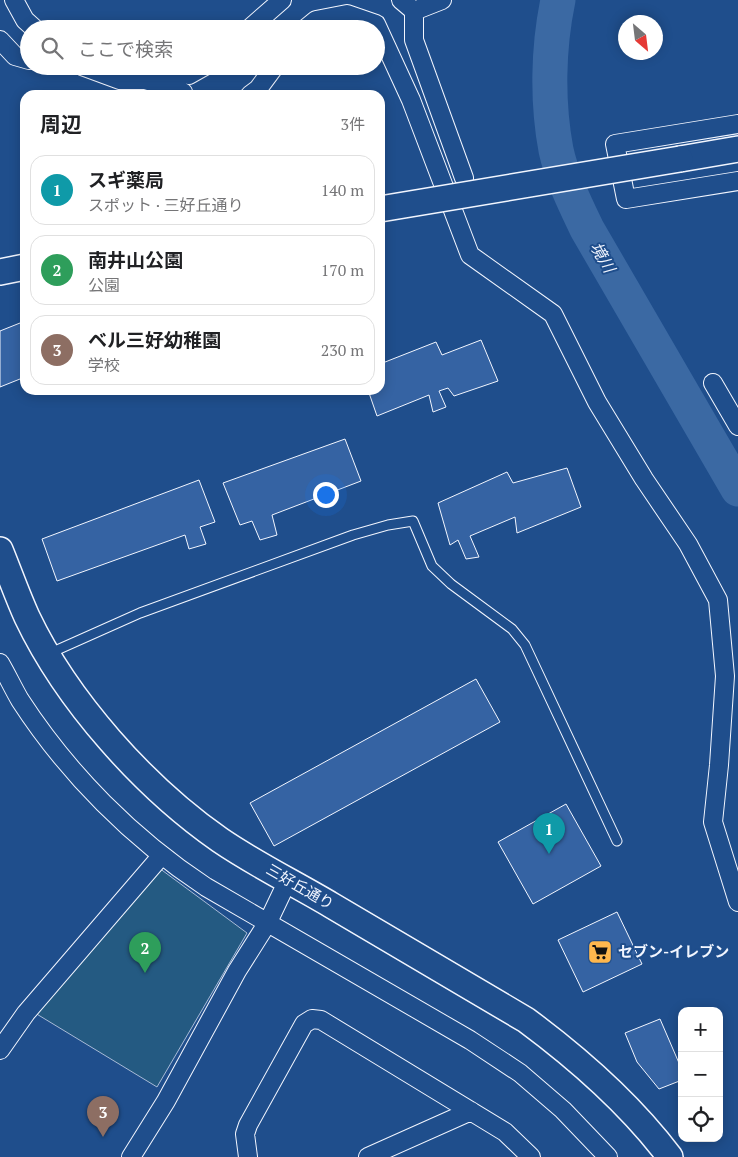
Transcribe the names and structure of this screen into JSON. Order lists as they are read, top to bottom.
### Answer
{
  "streets": {
    "street": ["三好丘通り"]
  },
  "water": ["境川"],
  "places": {
    "supermarket": ["セブン-イレブン"]
  },
  "north": "bottom right",
  "page": {
    "search": "ここで検索",
    "heading": ["周辺", "3件"],
    "list": [
      {
        "mark": "1",
        "name": "スギ薬局",
        "note": "スポット · 三好丘通り",
        "value": "140 m"
      },
      {
        "mark": "2",
        "name": "南井山公園",
        "note": "公園",
        "value": "170 m"
      },
      {
        "mark": "3",
        "name": "ベル三好幼稚園",
        "note": "学校",
        "value": "230 m"
      }
    ],
    "pins": ["1", "2", "3"],
    "map_buttons": ["+", "−"]
  }
}
